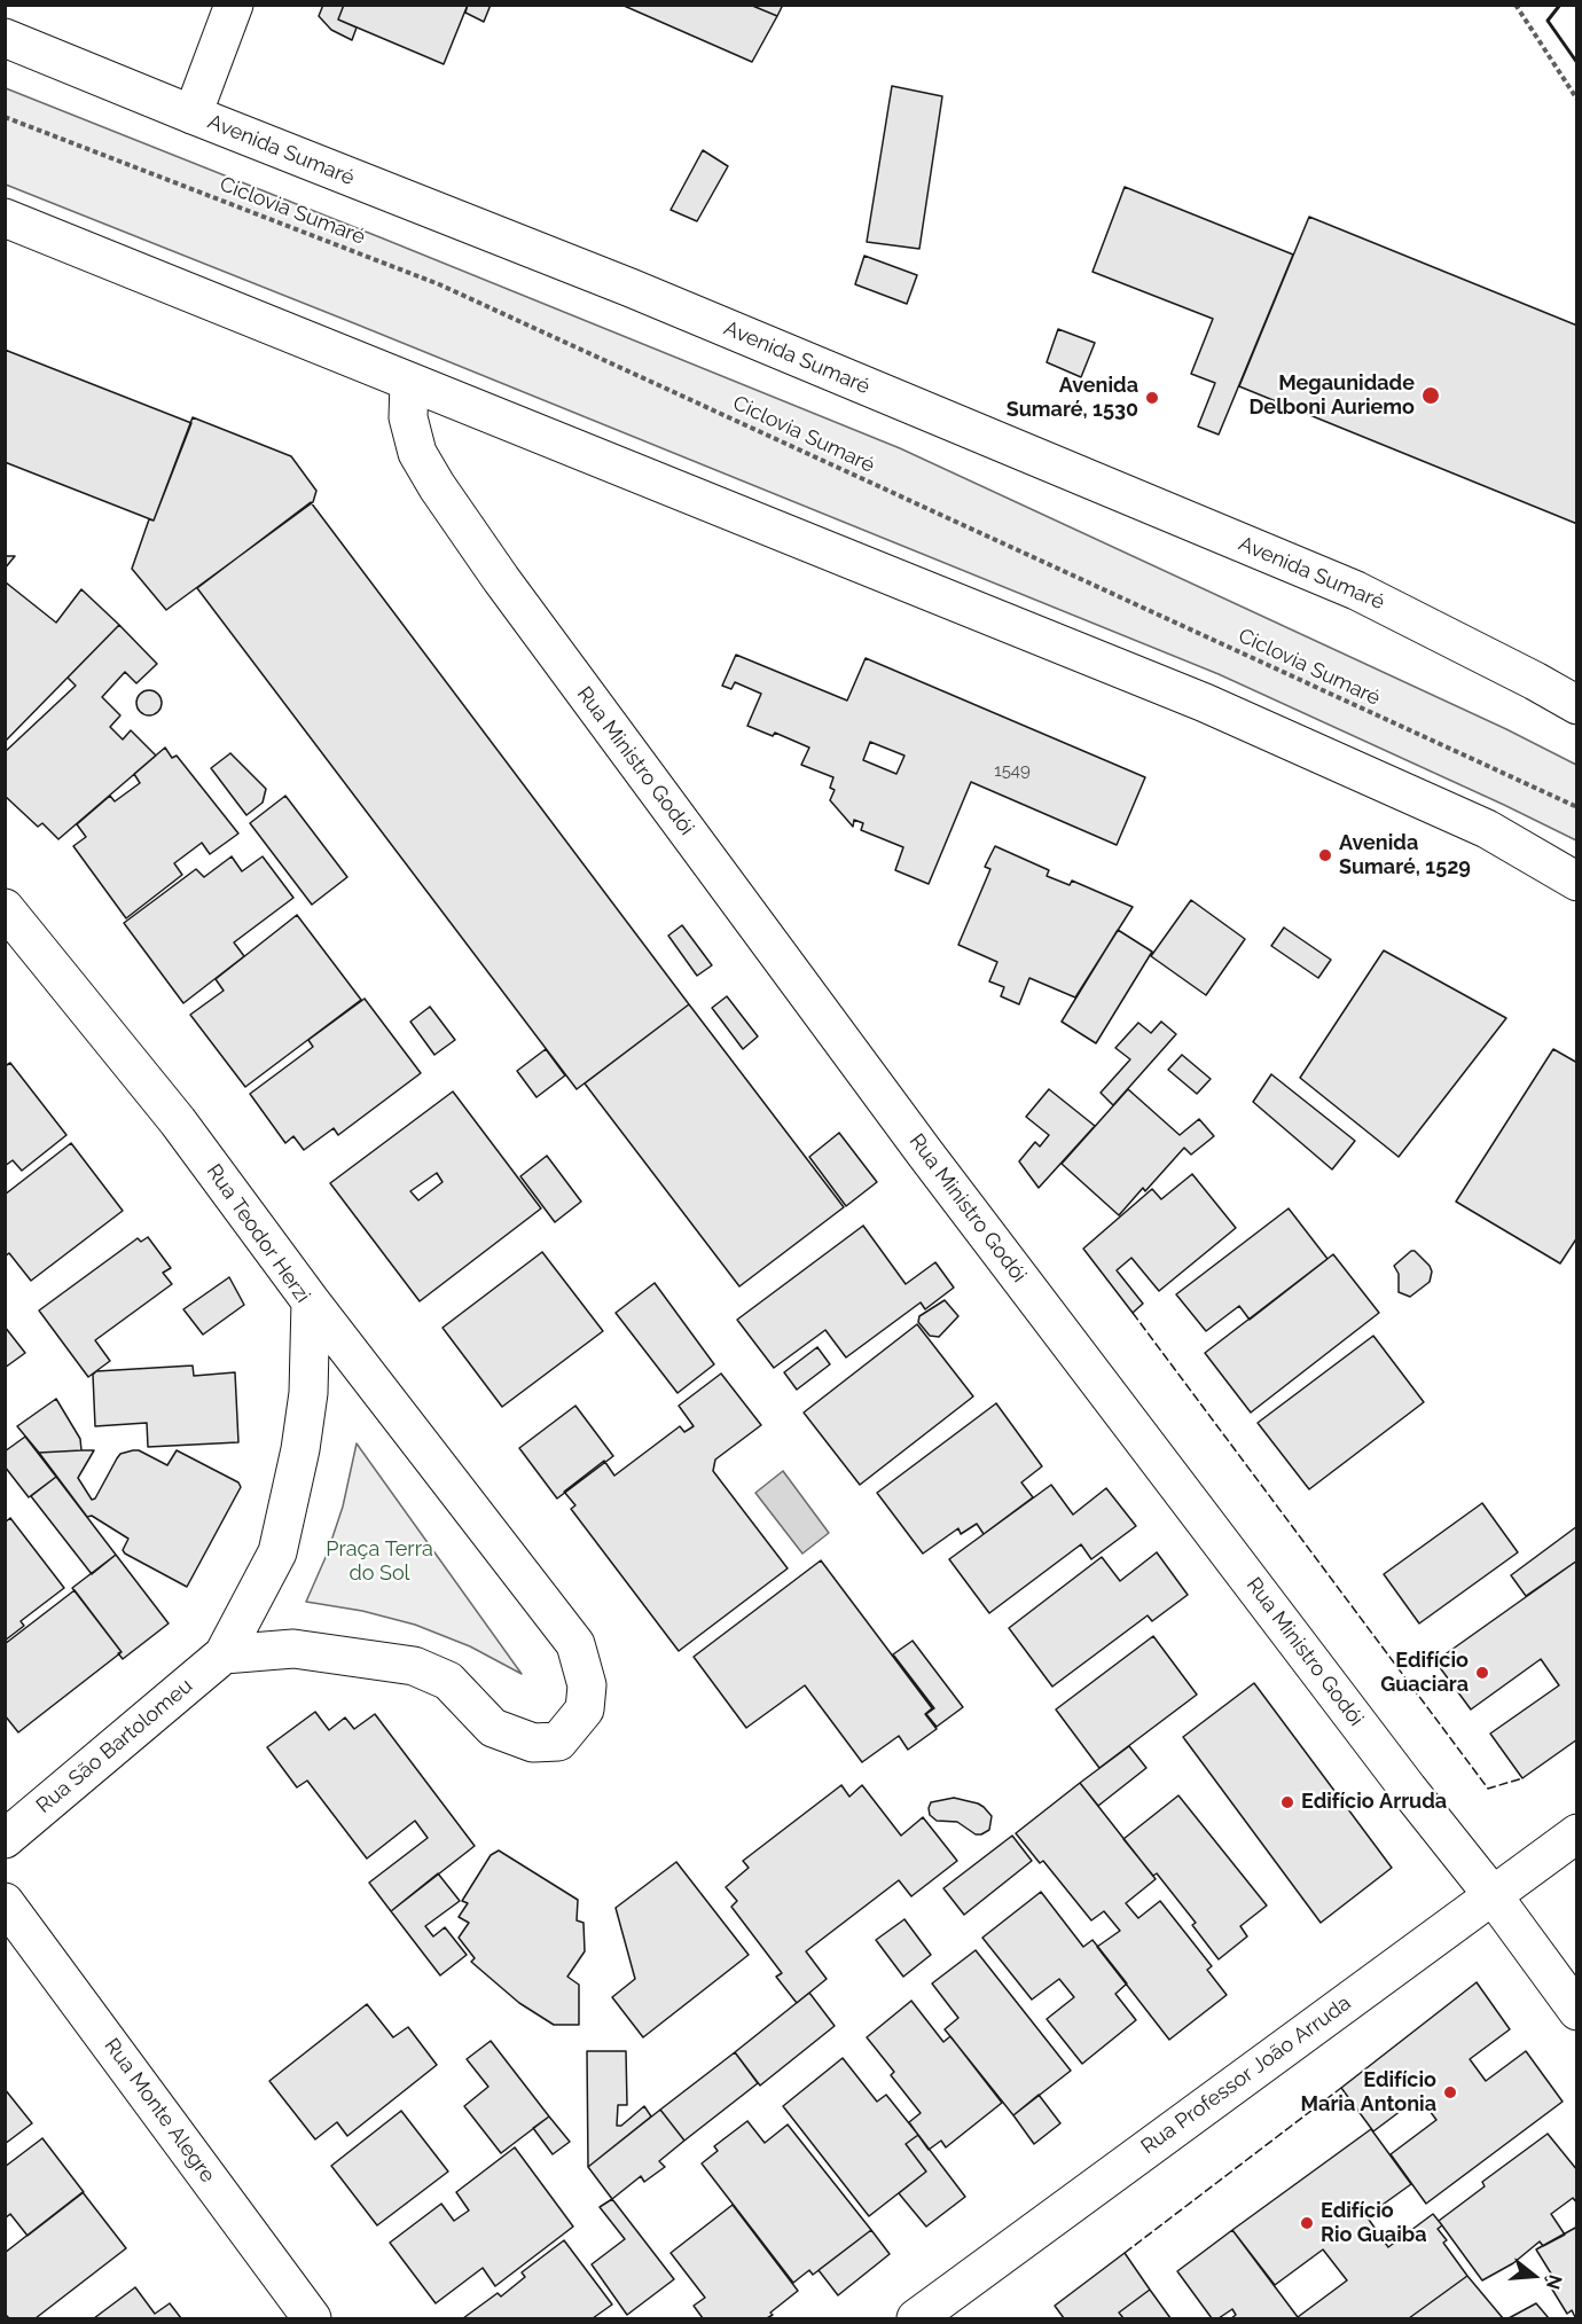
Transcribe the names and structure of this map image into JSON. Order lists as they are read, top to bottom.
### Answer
{
  "streets": {
    "street": [
      "Avenida Sumaré",
      "Rua Ministro Godói",
      "Rua Teodor Herzi",
      "Rua São Bartolomeu",
      "Rua Professor João Arruda",
      "Rua Monte Alegre"
    ],
    "path": ["Ciclovia Sumaré"]
  },
  "crossings": [
    ["Rua Ministro Godói", "Rua Professor João Arruda"],
    ["Rua Teodor Herzi", "Rua São Bartolomeu"]
  ],
  "parks": ["Praça Terra do Sol"],
  "places": [
    "Megaunidade Delboni Auriemo",
    "Avenida Sumaré, 1530",
    "Avenida Sumaré, 1529",
    "Edifício Guaciara",
    "Edifício Arruda",
    "Edifício Maria Antonia",
    "Edifício Rio Guaiba"
  ],
  "house_numbers": ["1549"],
  "north": "right"
}
